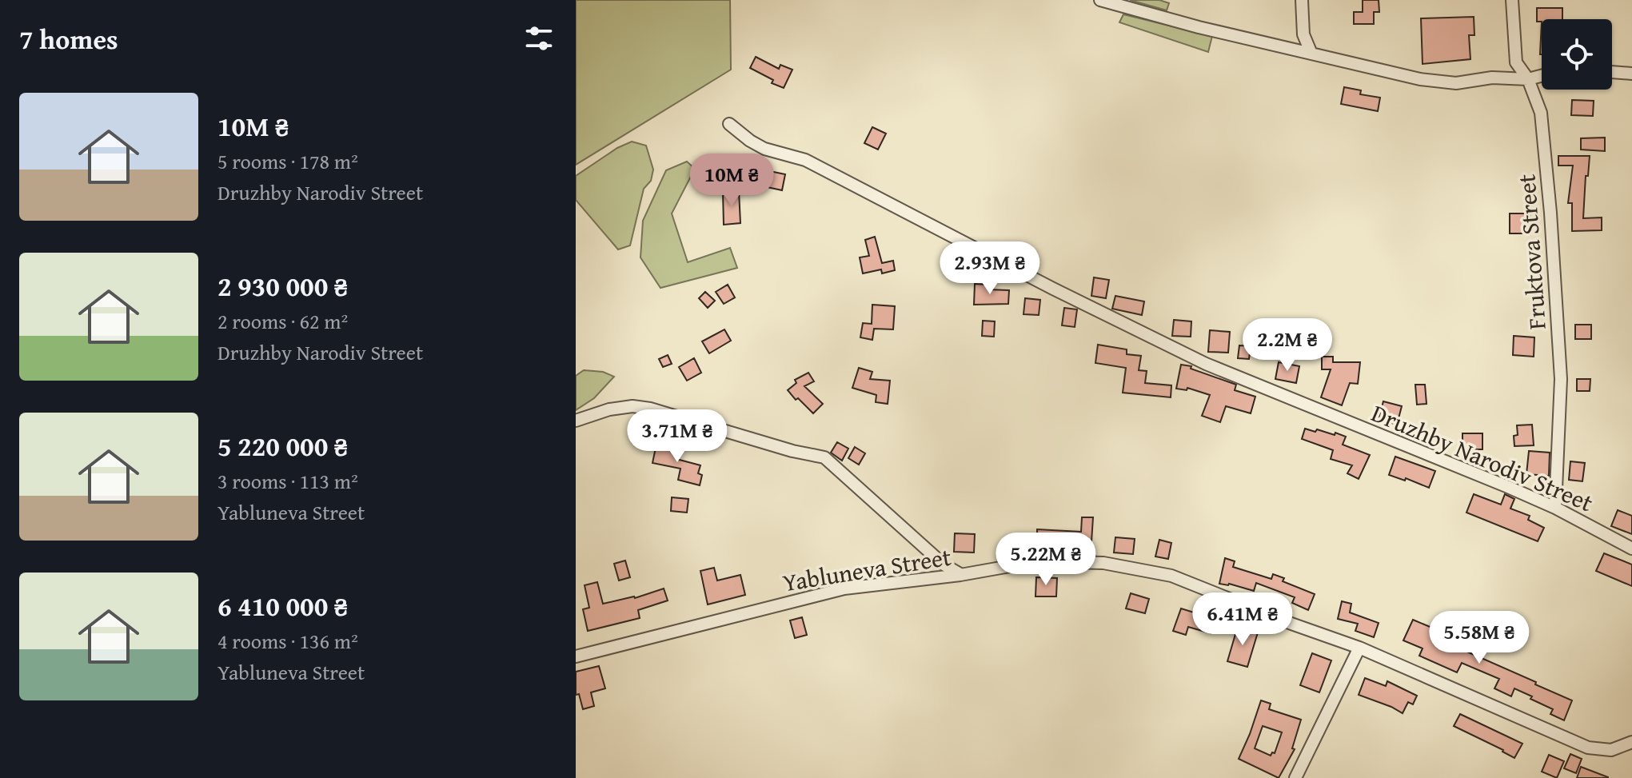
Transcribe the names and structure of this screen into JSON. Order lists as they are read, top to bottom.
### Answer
{
  "streets": {
    "street": ["Fruktova Street", "Druzhby Narodiv Street", "Yabluneva Street"]
  },
  "crossings": [
    ["Fruktova Street", "Druzhby Narodiv Street"]
  ],
  "page": {
    "heading": "7 homes",
    "list": [
      {
        "name": "10M ₴",
        "note": "5 rooms · 178 m² · Druzhby Narodiv Street"
      },
      {
        "name": "2 930 000 ₴",
        "note": "2 rooms · 62 m² · Druzhby Narodiv Street"
      },
      {
        "name": "5 220 000 ₴",
        "note": "3 rooms · 113 m² · Yabluneva Street"
      },
      {
        "name": "6 410 000 ₴",
        "note": "4 rooms · 136 m² · Yabluneva Street"
      }
    ],
    "price": [
      "10M ₴",
      "2.93M ₴",
      "2.2M ₴",
      "3.71M ₴",
      "5.22M ₴",
      "6.41M ₴",
      "5.58M ₴"
    ]
  }
}
